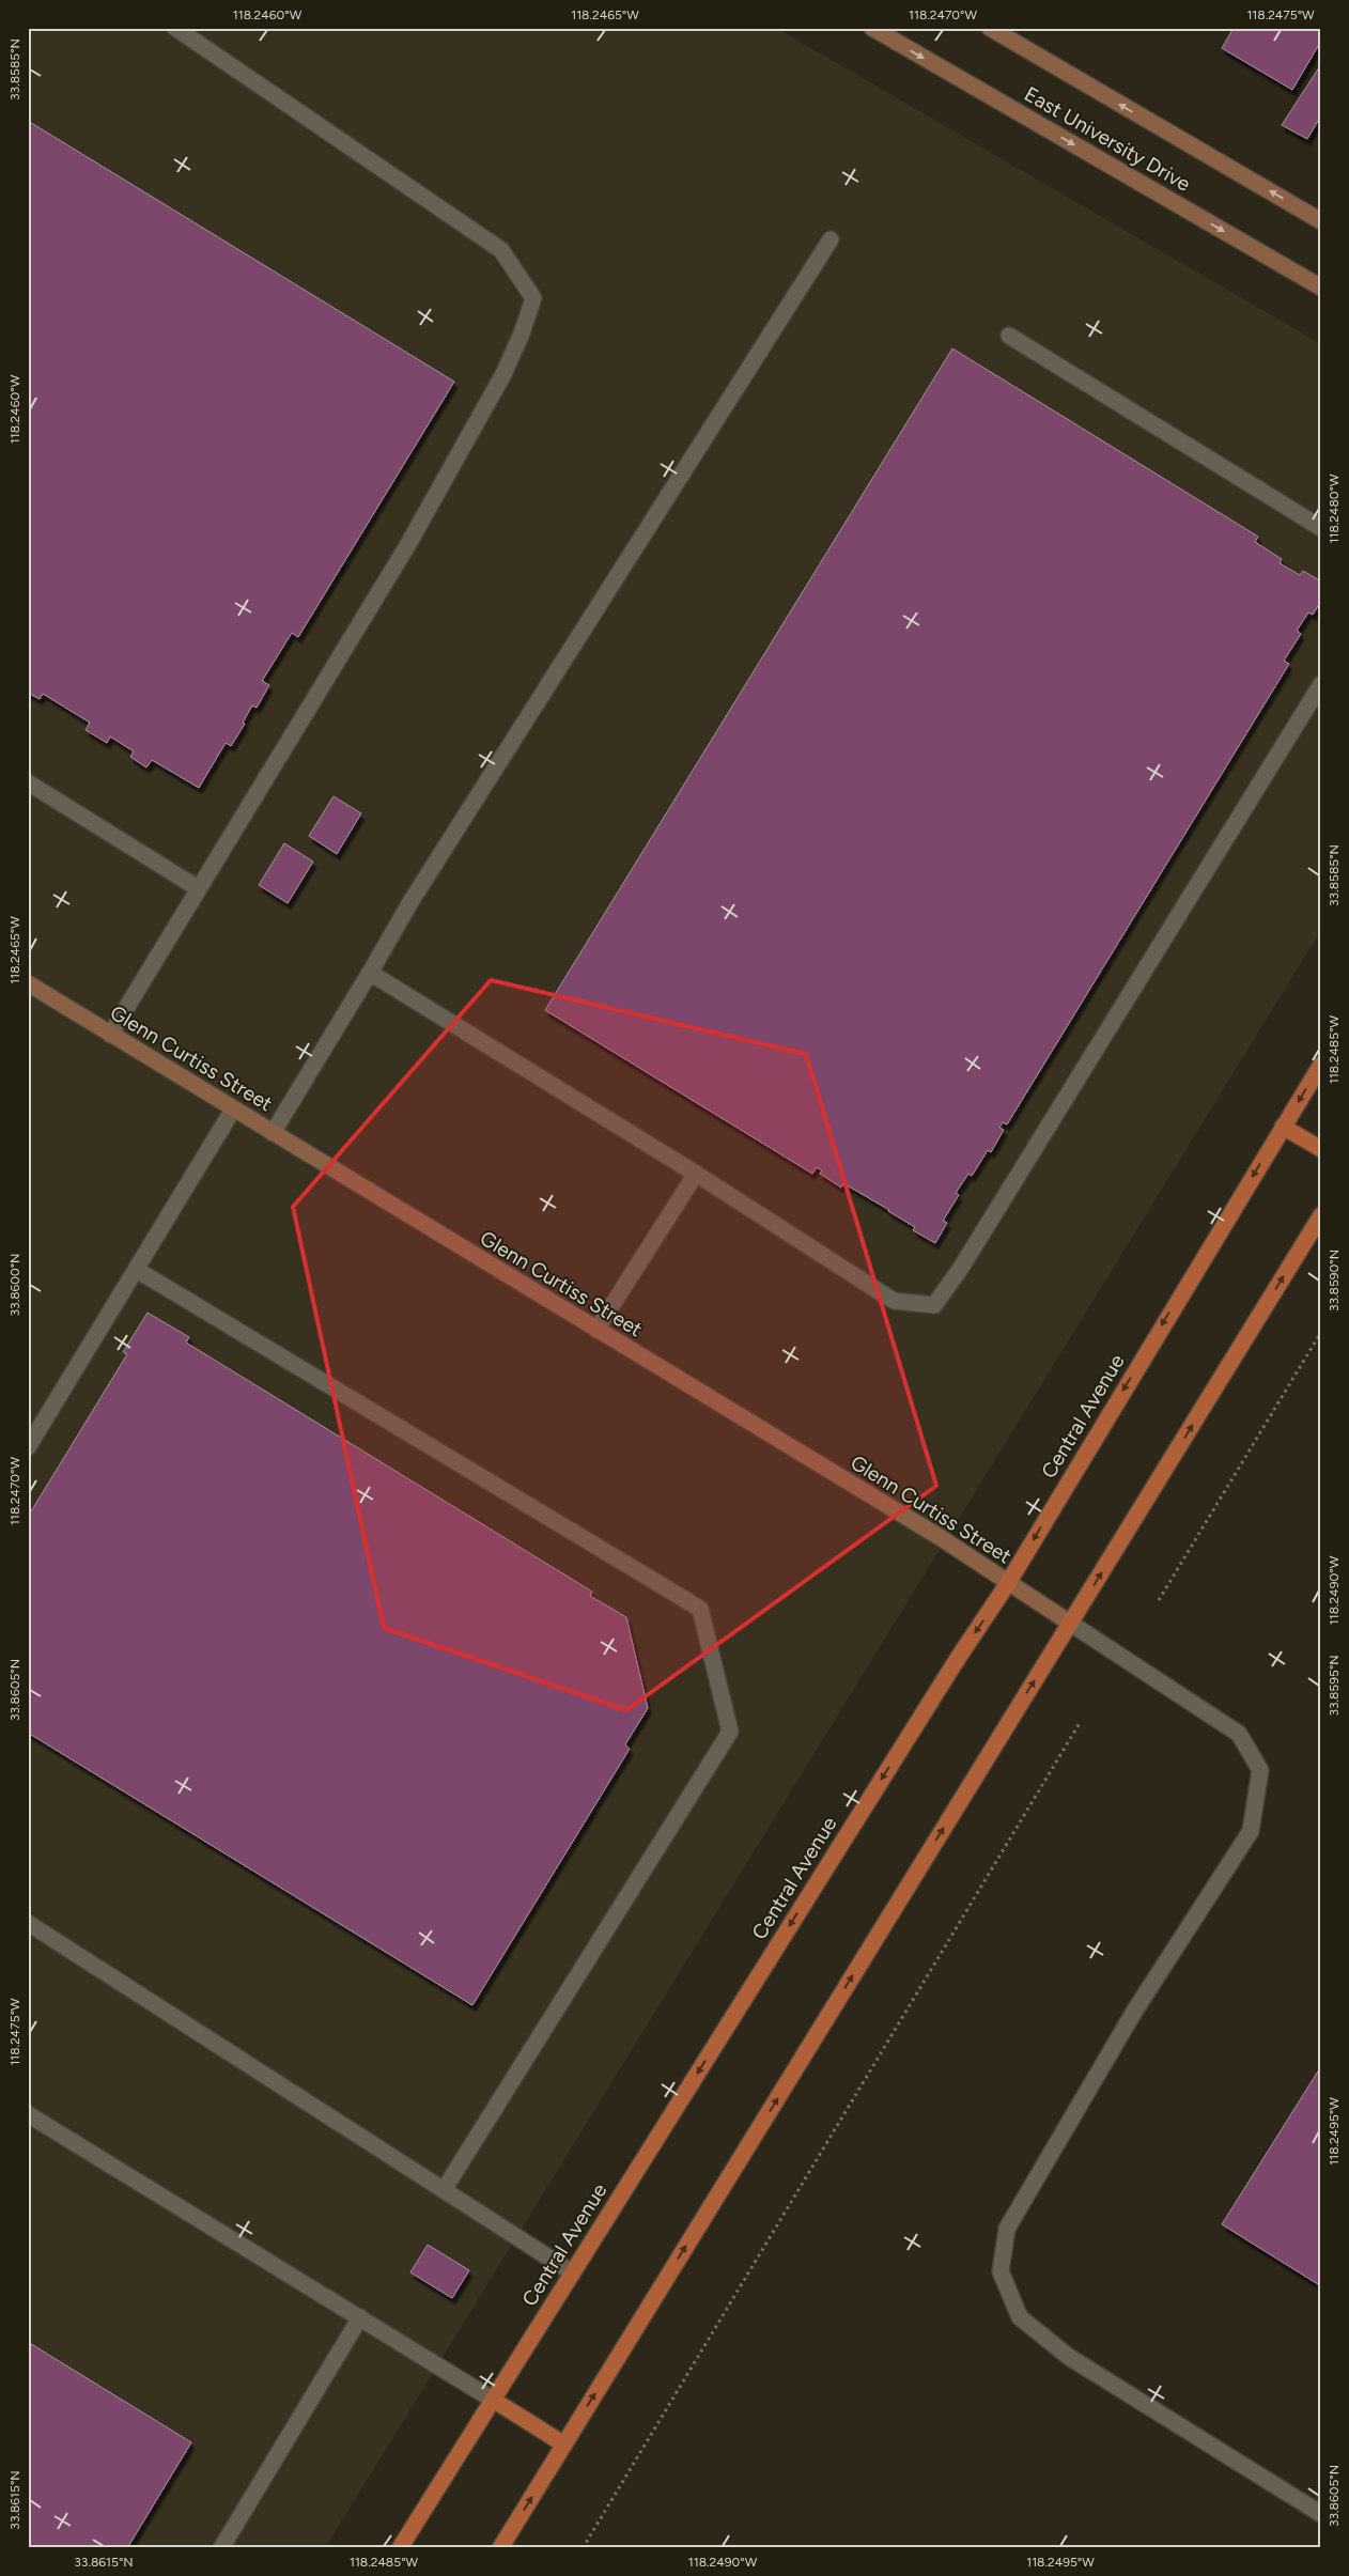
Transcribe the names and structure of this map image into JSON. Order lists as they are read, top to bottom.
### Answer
{
  "streets": {
    "main road": ["Central Avenue"],
    "street": ["East University Drive", "Glenn Curtiss Street"]
  },
  "crossings": [
    ["Glenn Curtiss Street", "Central Avenue"]
  ],
  "coordinates": [
    "118.2460°W",
    "118.2465°W",
    "118.2470°W",
    "118.2475°W",
    "33.8585°N",
    "118.2480°W",
    "118.2485°W",
    "33.8590°N",
    "33.8600°N",
    "118.2490°W",
    "33.8595°N",
    "33.8605°N",
    "118.2495°W",
    "33.8615°N"
  ]
}
